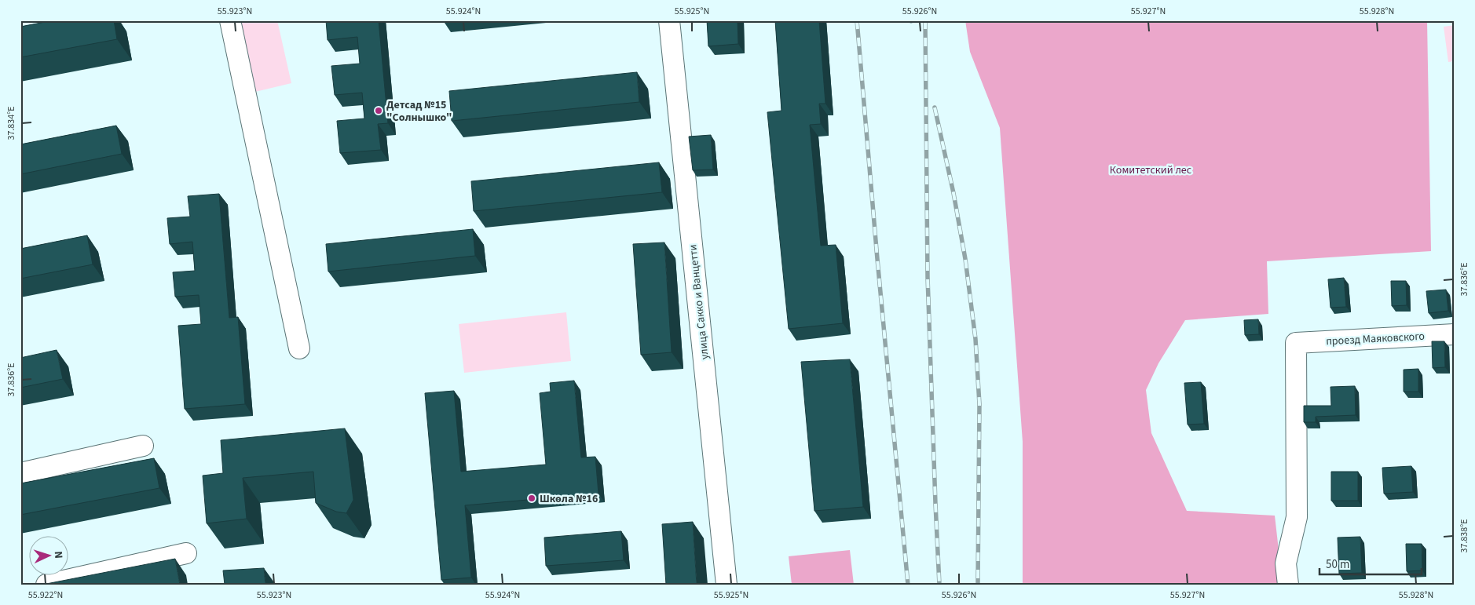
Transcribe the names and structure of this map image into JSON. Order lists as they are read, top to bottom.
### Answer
{
  "streets": {
    "street": ["улица Сакко и Ванцетти", "проезд Маяковского"]
  },
  "parks": ["Комитетский лес"],
  "places": ["Детсад №15 \"Солнышко\"", "Школа №16"],
  "scale_bar": "50 m",
  "north": "right",
  "coordinates": [
    "55.923°N",
    "55.924°N",
    "55.925°N",
    "55.926°N",
    "55.927°N",
    "55.928°N",
    "37.834°E",
    "37.836°E",
    "37.838°E",
    "55.922°N"
  ]
}
